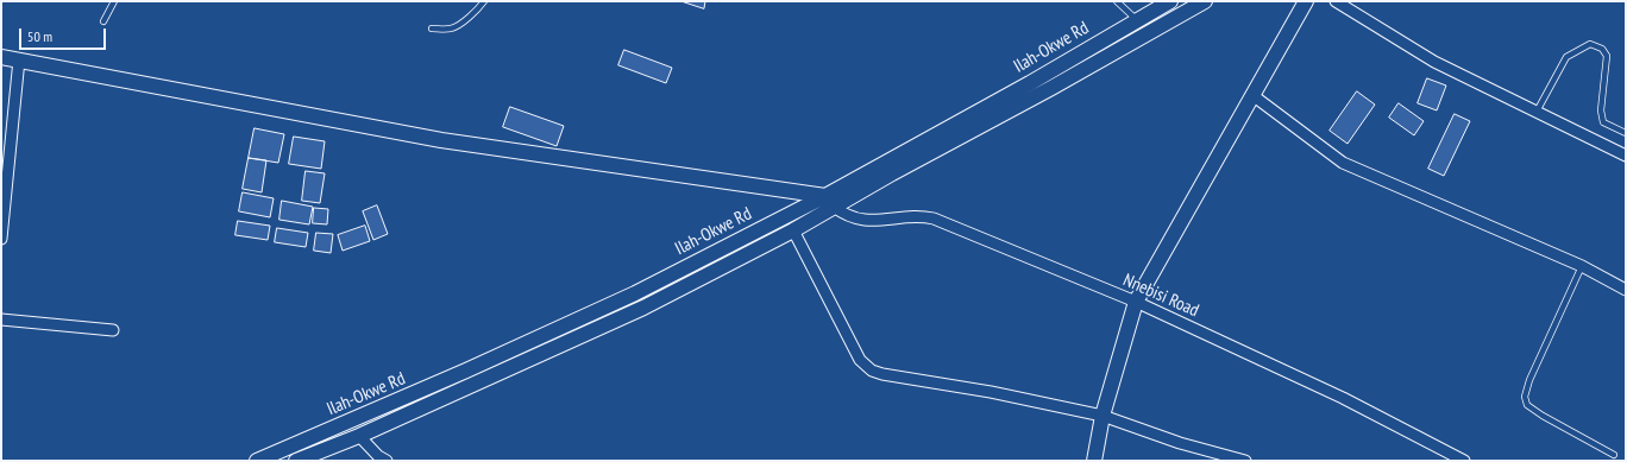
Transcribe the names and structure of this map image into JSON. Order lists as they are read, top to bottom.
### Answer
{
  "streets": {
    "main road": ["Ilah-Okwe Rd"],
    "street": ["Nnebisi Road"]
  },
  "crossings": [
    ["Ilah-Okwe Rd", "Nnebisi Road"]
  ],
  "scale_bar": "50 m"
}
